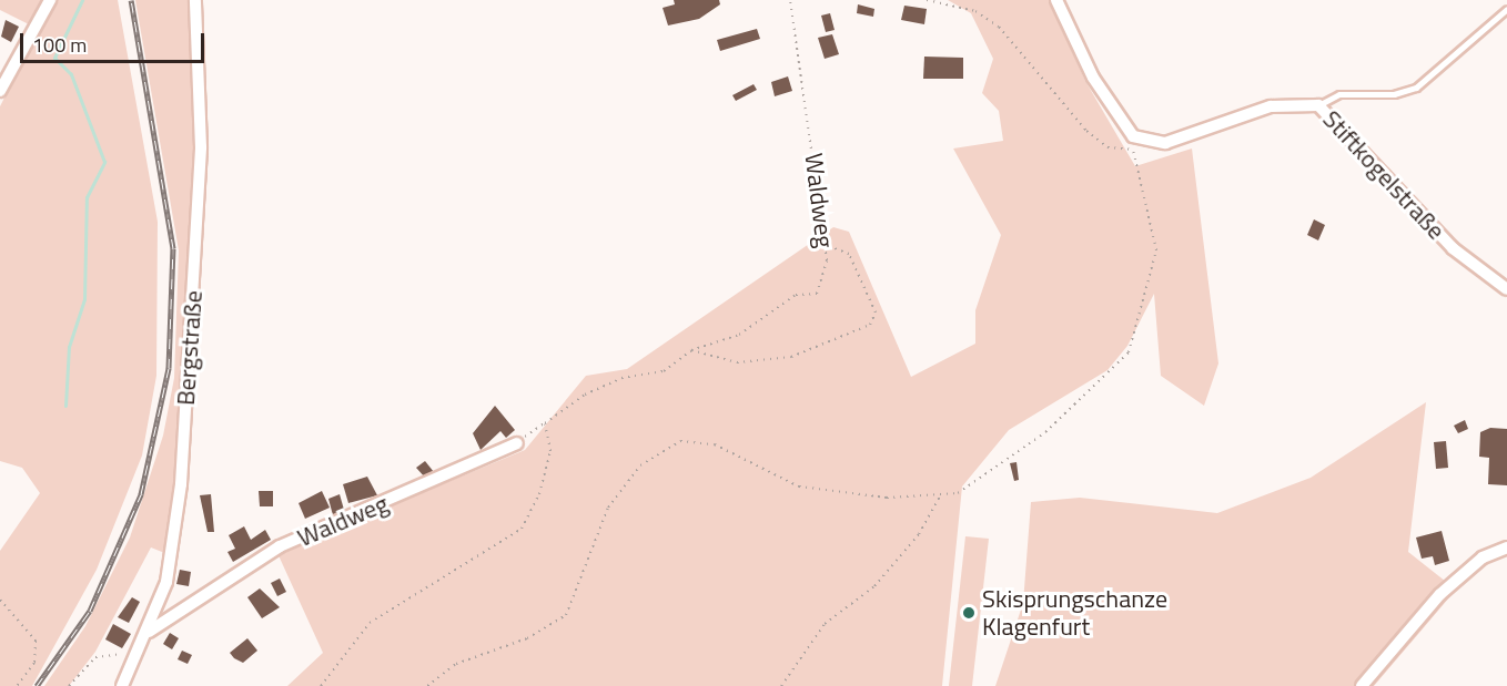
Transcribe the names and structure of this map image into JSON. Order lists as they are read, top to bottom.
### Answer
{
  "streets": {
    "street": ["Stiftkogelstraße", "Waldweg", "Bergstraße"]
  },
  "crossings": [
    ["Waldweg", "Bergstraße"]
  ],
  "places": ["Skisprungschanze Klagenfurt"],
  "scale_bar": "100 m"
}
